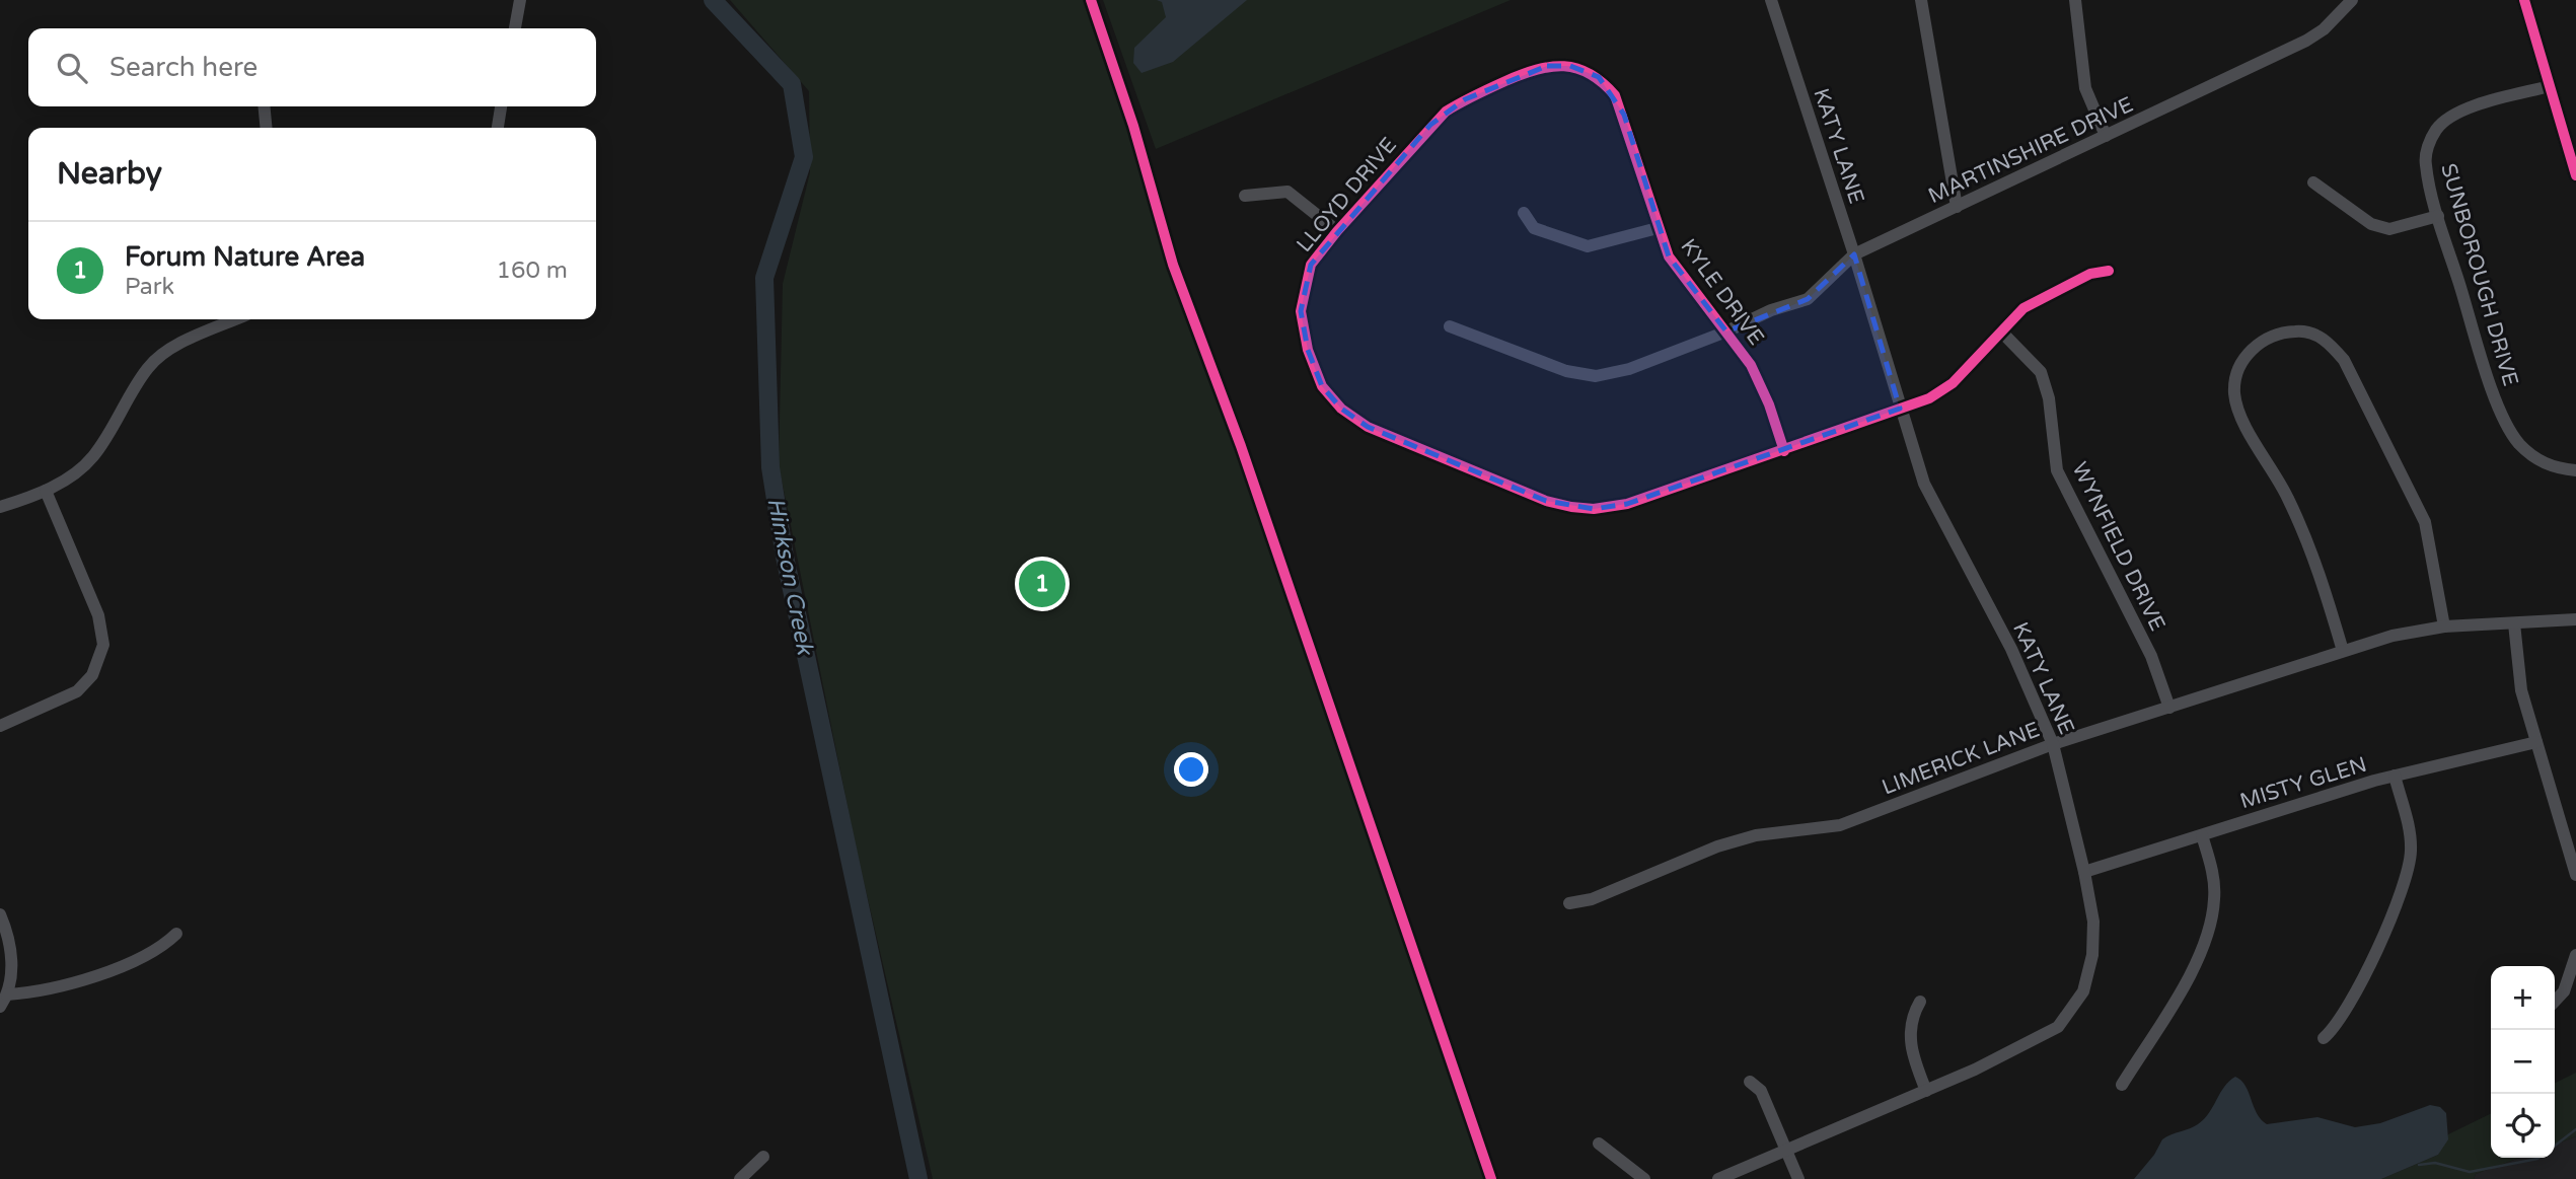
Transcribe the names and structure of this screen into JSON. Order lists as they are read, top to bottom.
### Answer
{
  "streets": {
    "street": [
      "KATY LANE",
      "MARTINSHIRE DRIVE",
      "LLOYD DRIVE",
      "SUNBOROUGH DRIVE",
      "KYLE DRIVE",
      "WYNFIELD DRIVE",
      "LIMERICK LANE",
      "MISTY GLEN"
    ]
  },
  "crossings": [
    ["KATY LANE", "MARTINSHIRE DRIVE"],
    ["KATY LANE", "LLOYD DRIVE"],
    ["KATY LANE", "LIMERICK LANE"],
    ["KATY LANE", "MISTY GLEN"],
    ["MARTINSHIRE DRIVE", "KYLE DRIVE"],
    ["LLOYD DRIVE", "KYLE DRIVE"],
    ["LLOYD DRIVE", "WYNFIELD DRIVE"],
    ["WYNFIELD DRIVE", "LIMERICK LANE"]
  ],
  "water": ["Hinkson Creek"],
  "page": {
    "search": "Search here",
    "heading": "Nearby",
    "list": [
      {
        "mark": "1",
        "name": "Forum Nature Area",
        "note": "Park",
        "value": "160 m"
      }
    ],
    "pins": "1",
    "map_buttons": ["+", "−"]
  }
}
